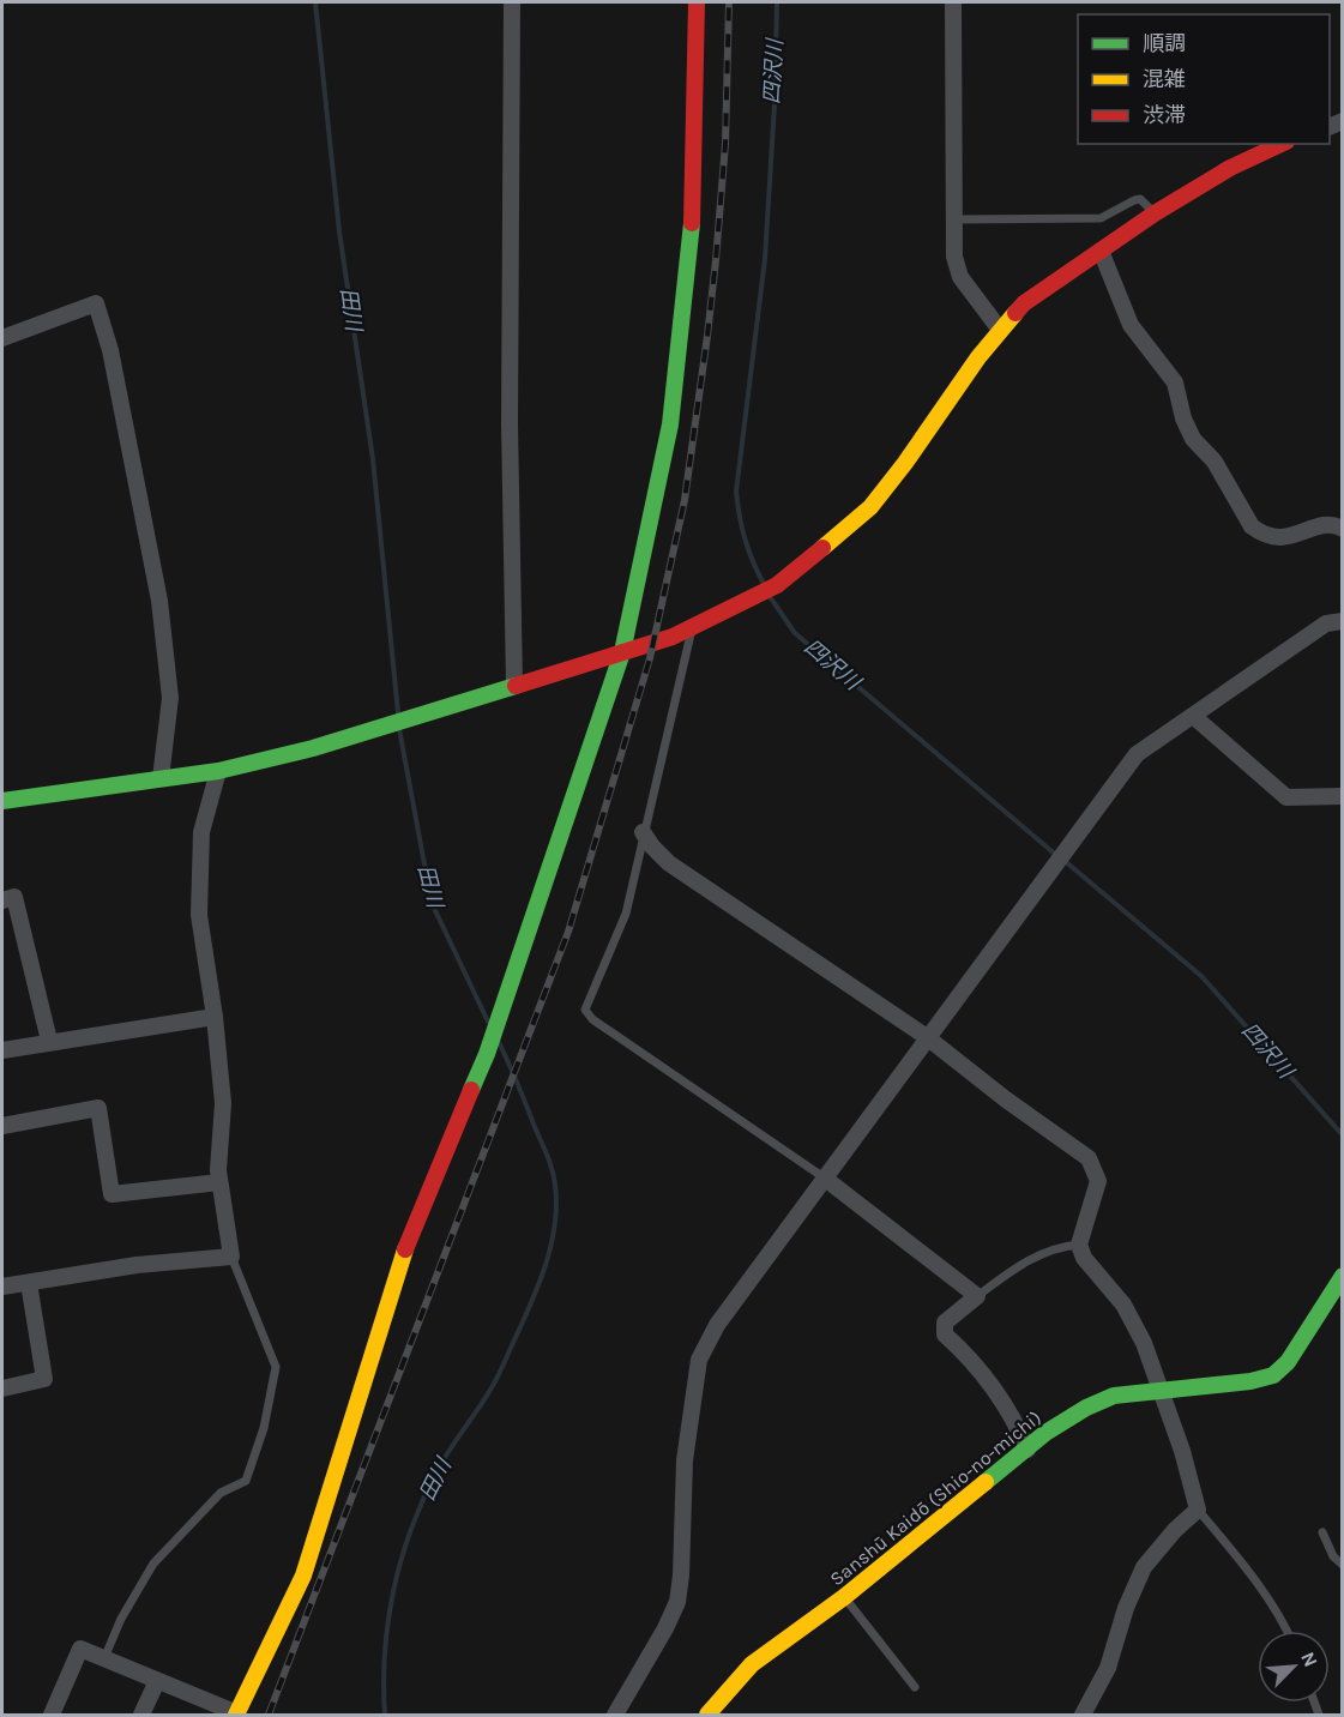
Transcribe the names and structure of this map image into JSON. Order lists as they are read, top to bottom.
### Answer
{
  "streets": {
    "street": ["Sanshū Kaidō (Shio-no-michi)"]
  },
  "water": ["四沢川", "田川"],
  "legend": ["順調", "混雑", "渋滞"],
  "north": "top right"
}
